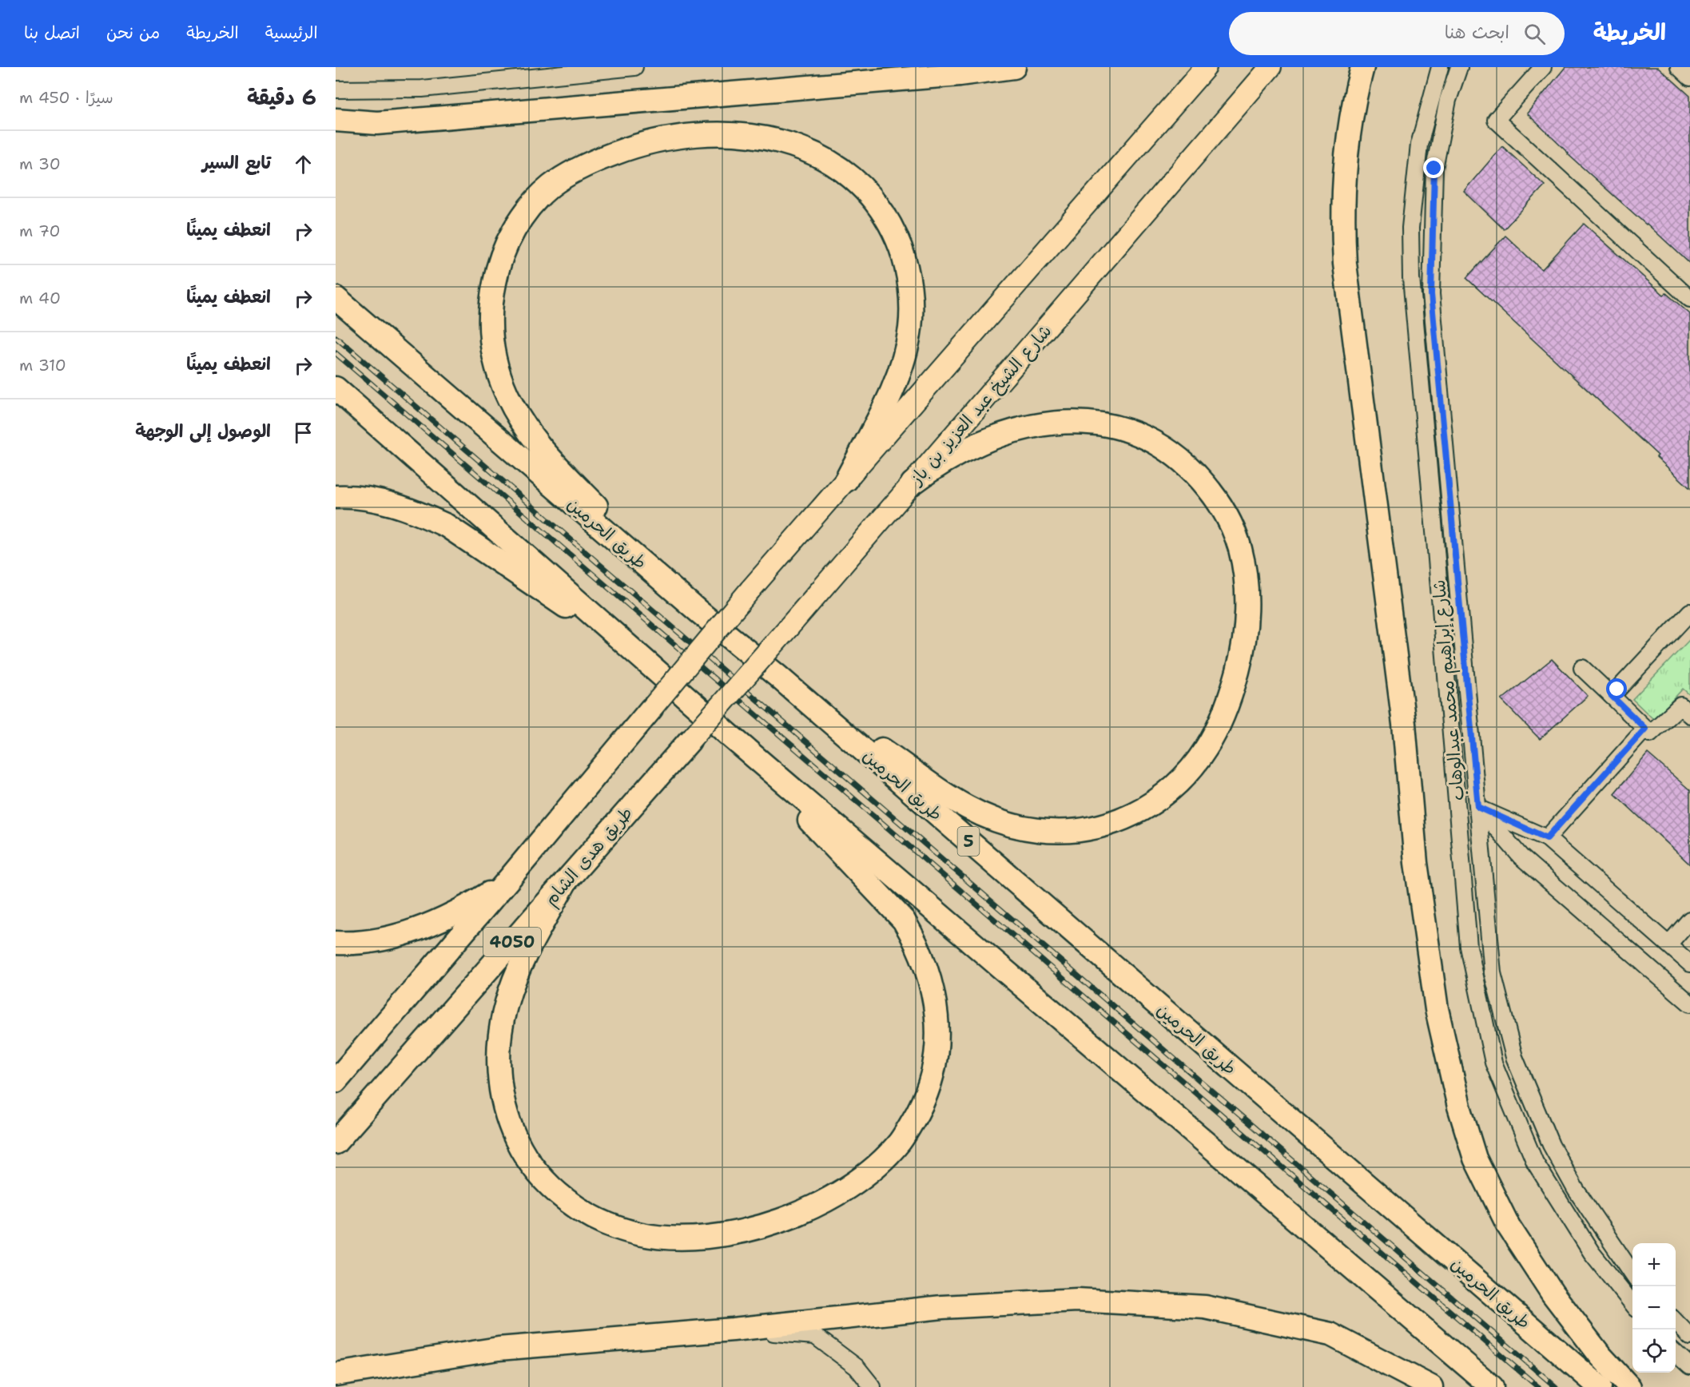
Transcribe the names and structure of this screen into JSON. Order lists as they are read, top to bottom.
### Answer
{
  "streets": {
    "highway": [
      "طريق الحرمين",
      "5",
      "طريق هدى الشام",
      "4050"
    ],
    "main road": ["شارع الشيخ عبد العزيز بن باز"],
    "street": ["شارع إبراهيم محمد عبدالوهاب"]
  },
  "crossings": [
    ["شارع الشيخ عبد العزيز بن باز", "طريق هدى الشام"]
  ],
  "page": {
    "header": "الخريطة",
    "search": "ابحث هنا",
    "nav": [
      "الرئيسية",
      "الخريطة",
      "من نحن",
      "اتصل بنا"
    ],
    "heading": ["6 دقيقة", "سيرًا · 450 m"],
    "list": [
      ["تابع السير", "30 m"],
      ["انعطف يمينًا", "70 m"],
      ["انعطف يمينًا", "40 m"],
      ["انعطف يمينًا", "310 m"],
      "الوصول إلى الوجهة"
    ],
    "map_buttons": ["+", "−"]
  }
}
